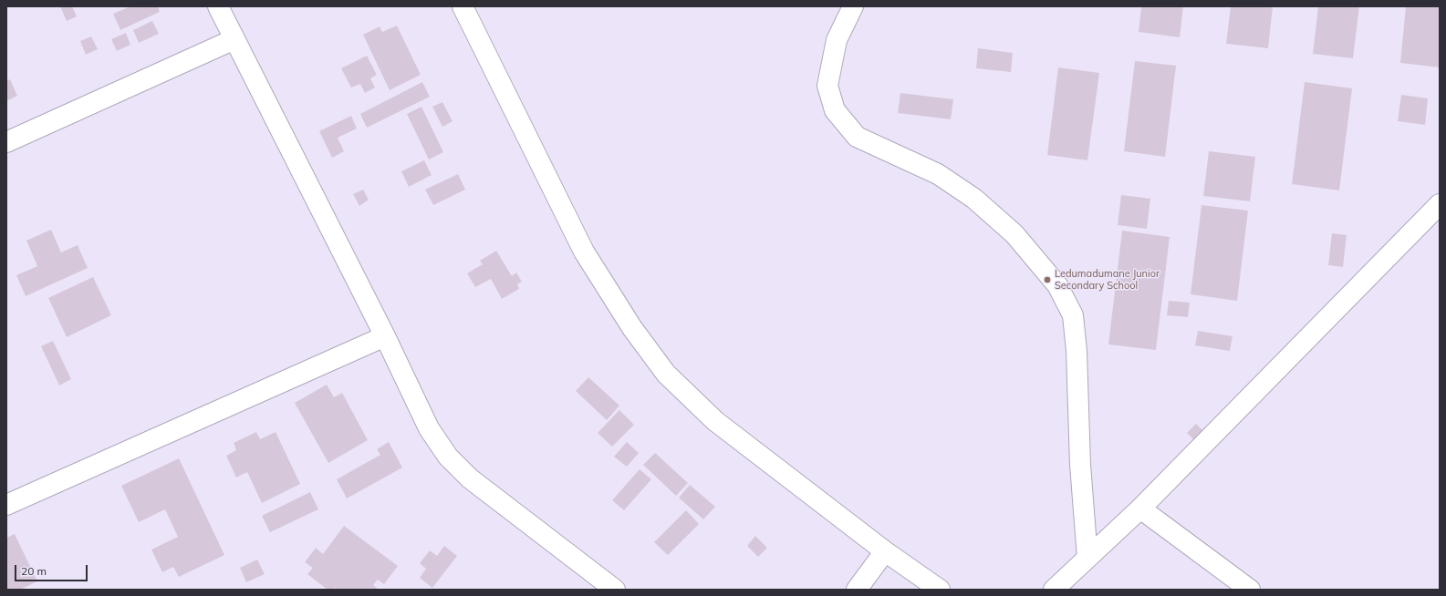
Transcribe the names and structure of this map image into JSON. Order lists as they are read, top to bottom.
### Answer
{
  "places": ["Ledumadumane Junior Secondary School"],
  "scale_bar": "20 m"
}
